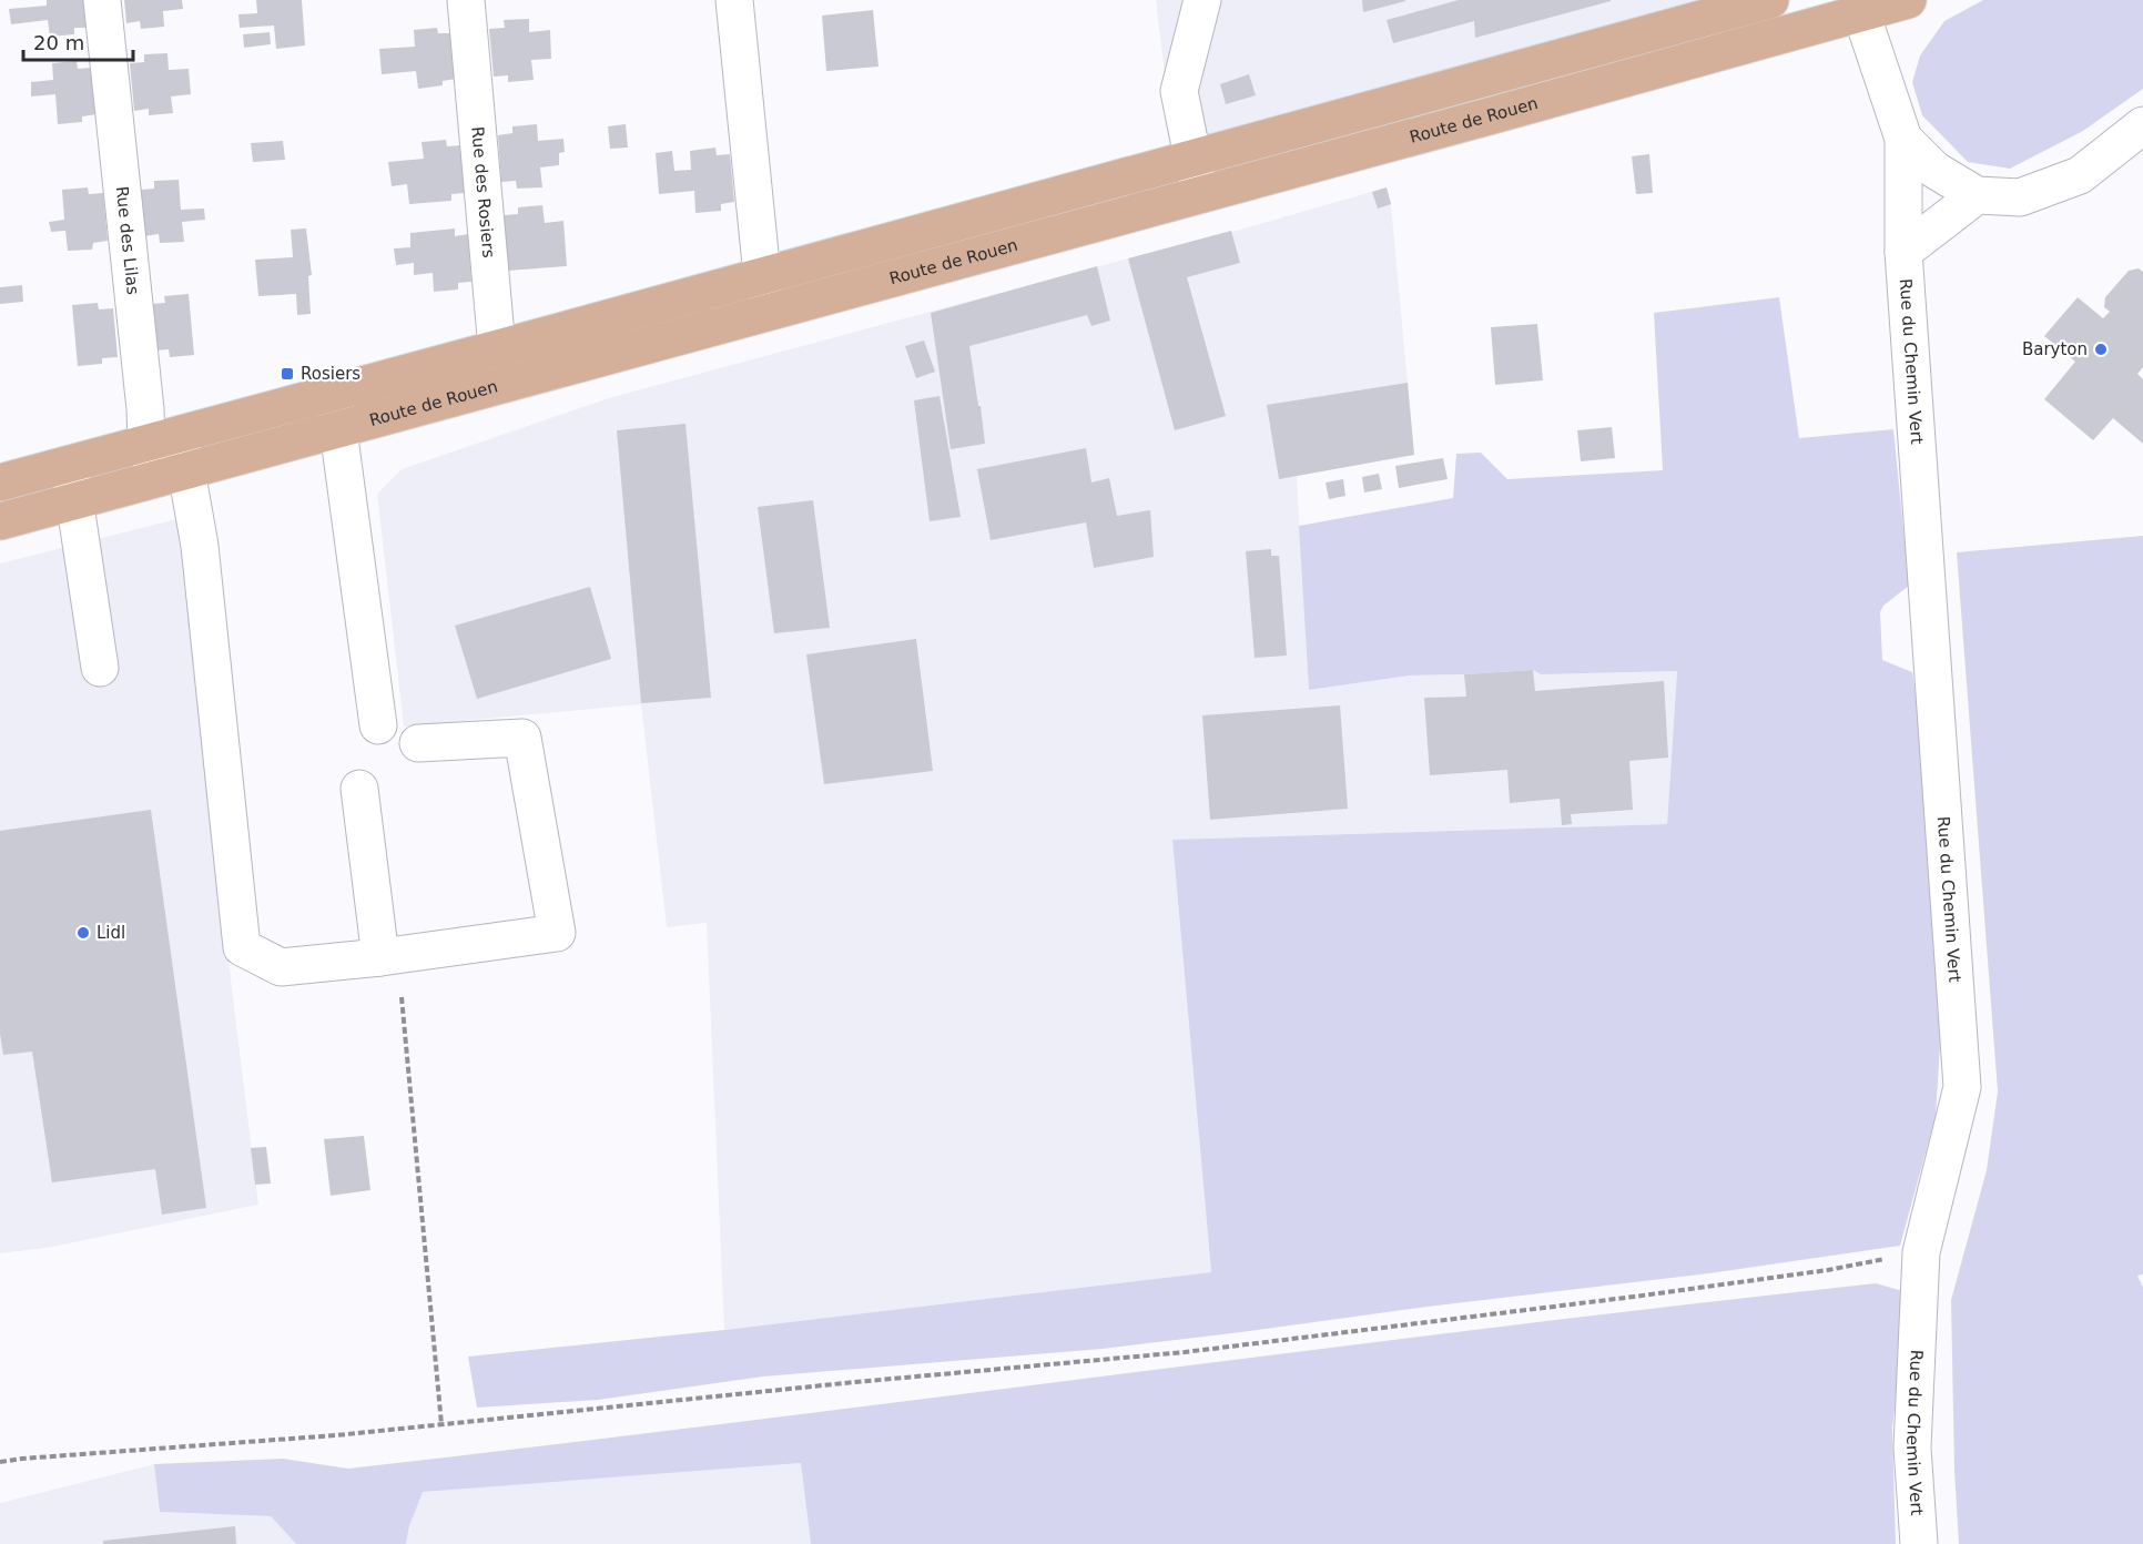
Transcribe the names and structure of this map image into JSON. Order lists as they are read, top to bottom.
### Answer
{
  "streets": {
    "main road": ["Route de Rouen"],
    "street": ["Rue des Rosiers", "Rue des Lilas", "Rue du Chemin Vert"]
  },
  "crossings": [
    ["Route de Rouen", "Rue des Rosiers"],
    ["Route de Rouen", "Rue des Lilas"],
    ["Route de Rouen", "Rue du Chemin Vert"]
  ],
  "places": {
    "other": ["Baryton", "Lidl"],
    "transit": ["Rosiers"]
  },
  "scale_bar": "20 m"
}
